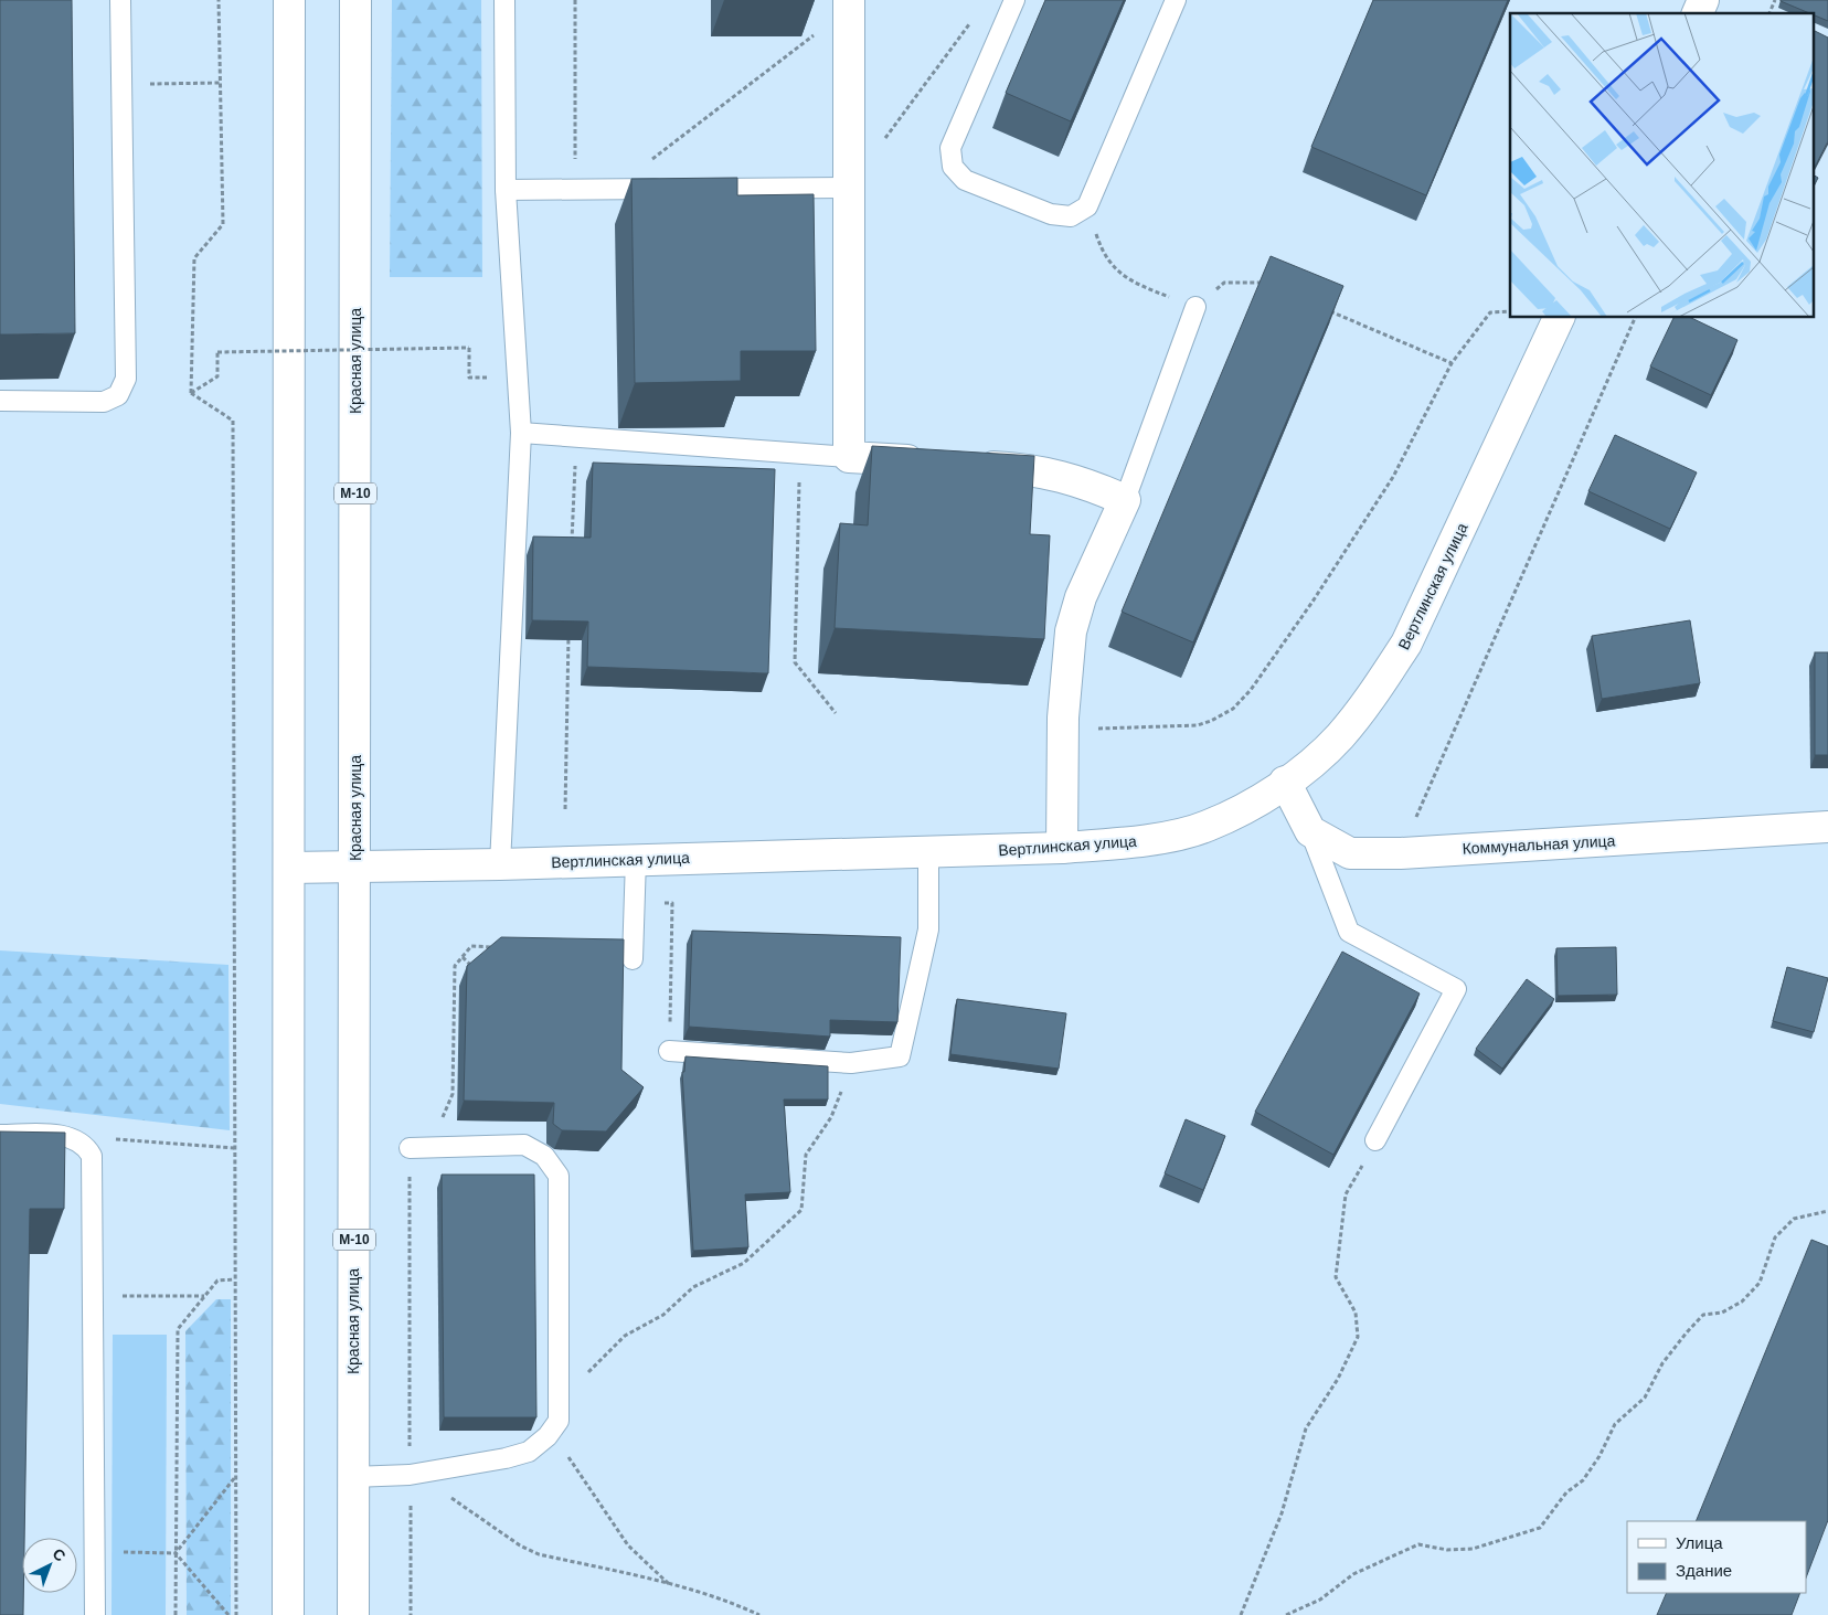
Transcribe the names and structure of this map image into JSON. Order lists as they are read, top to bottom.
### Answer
{
  "streets": {
    "main road": [
      "Красная улица",
      "М-10",
      "Вертлинская улица",
      "Коммунальная улица"
    ]
  },
  "crossings": [
    ["Красная улица", "Вертлинская улица"]
  ],
  "legend": ["Улица", "Здание"],
  "north": "top right"
}
